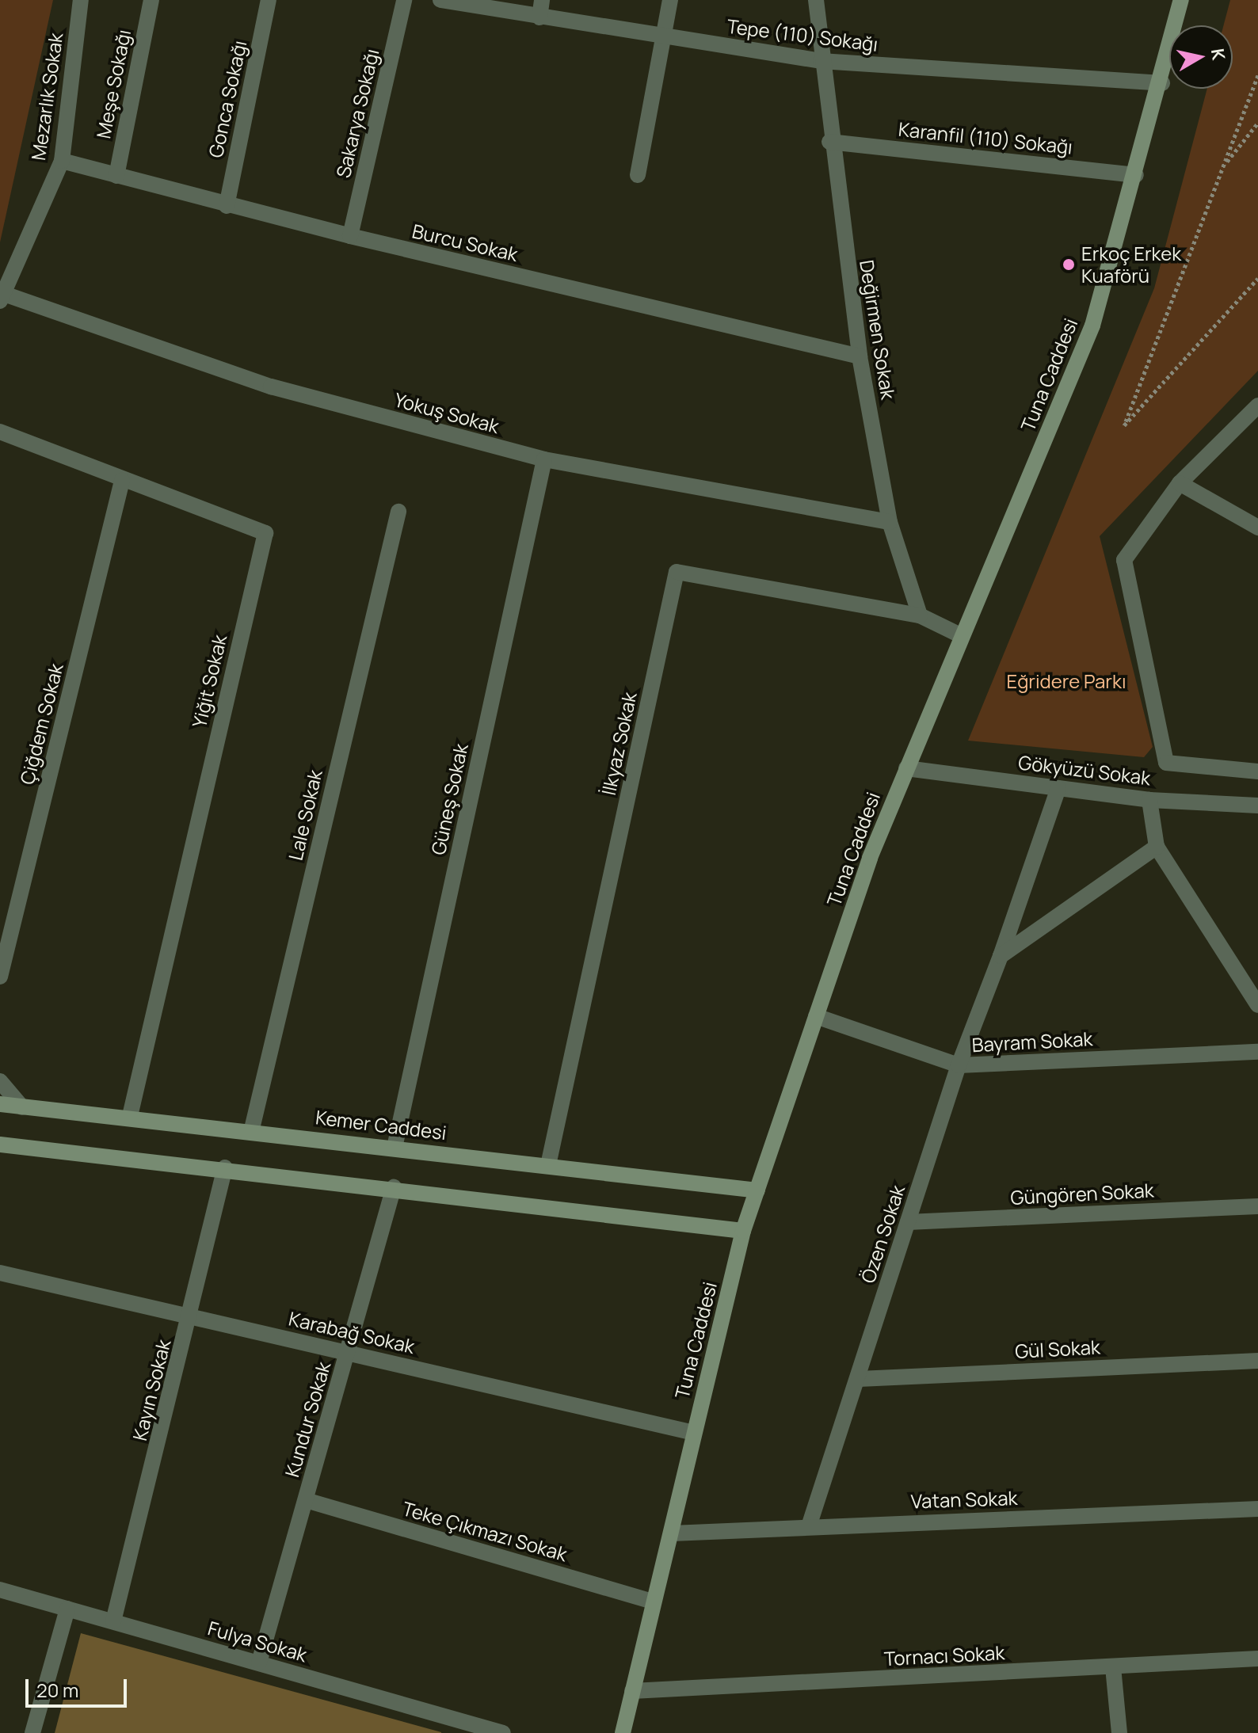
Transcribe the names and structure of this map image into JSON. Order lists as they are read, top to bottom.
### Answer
{
  "streets": {
    "street": [
      "Tepe (110) Sokağı",
      "Meşe Sokağı",
      "Mezarlık Sokak",
      "Gonca Sokağı",
      "Sakarya Sokağı",
      "Karanfil (110) Sokağı",
      "Burcu Sokak",
      "Değirmen Sokak",
      "Tuna Caddesi",
      "Yokuş Sokak",
      "Yiğit Sokak",
      "Çiğdem Sokak",
      "İlkyaz Sokak",
      "Gökyüzü Sokak",
      "Güneş Sokak",
      "Lale Sokak",
      "Bayram Sokak",
      "Kemer Caddesi",
      "Güngören Sokak",
      "Özen Sokak",
      "Karabağ Sokak",
      "Gül Sokak",
      "Kayın Sokak",
      "Kundur Sokak",
      "Vatan Sokak",
      "Teke Çıkmazı Sokak",
      "Fulya Sokak",
      "Tornacı Sokak"
    ]
  },
  "crossings": [
    ["Tepe (110) Sokağı", "Değirmen Sokak"],
    ["Tepe (110) Sokağı", "Tuna Caddesi"],
    ["Meşe Sokağı", "Burcu Sokak"],
    ["Mezarlık Sokak", "Burcu Sokak"],
    ["Mezarlık Sokak", "Yokuş Sokak"],
    ["Gonca Sokağı", "Burcu Sokak"],
    ["Sakarya Sokağı", "Burcu Sokak"],
    ["Karanfil (110) Sokağı", "Değirmen Sokak"],
    ["Karanfil (110) Sokağı", "Tuna Caddesi"],
    ["Burcu Sokak", "Değirmen Sokak"],
    ["Değirmen Sokak", "Yokuş Sokak"],
    ["Değirmen Sokak", "İlkyaz Sokak"],
    ["Tuna Caddesi", "Gökyüzü Sokak"],
    ["Tuna Caddesi", "Bayram Sokak"],
    ["Tuna Caddesi", "Kemer Caddesi"],
    ["Tuna Caddesi", "Karabağ Sokak"],
    ["Tuna Caddesi", "Vatan Sokak"],
    ["Tuna Caddesi", "Teke Çıkmazı Sokak"],
    ["Tuna Caddesi", "Tornacı Sokak"],
    ["Yokuş Sokak", "Güneş Sokak"],
    ["Yiğit Sokak", "Çiğdem Sokak"],
    ["Yiğit Sokak", "Kemer Caddesi"],
    ["İlkyaz Sokak", "Kemer Caddesi"],
    ["Gökyüzü Sokak", "Özen Sokak"],
    ["Güneş Sokak", "Kemer Caddesi"],
    ["Lale Sokak", "Kemer Caddesi"],
    ["Bayram Sokak", "Özen Sokak"],
    ["Güngören Sokak", "Özen Sokak"],
    ["Özen Sokak", "Gül Sokak"],
    ["Özen Sokak", "Vatan Sokak"],
    ["Karabağ Sokak", "Kayın Sokak"],
    ["Karabağ Sokak", "Kundur Sokak"],
    ["Kayın Sokak", "Fulya Sokak"],
    ["Kundur Sokak", "Teke Çıkmazı Sokak"],
    ["Kundur Sokak", "Fulya Sokak"]
  ],
  "parks": ["Eğridere Parkı"],
  "places": ["Erkoç Erkek Kuaförü"],
  "scale_bar": "20 m",
  "north": "right"
}
